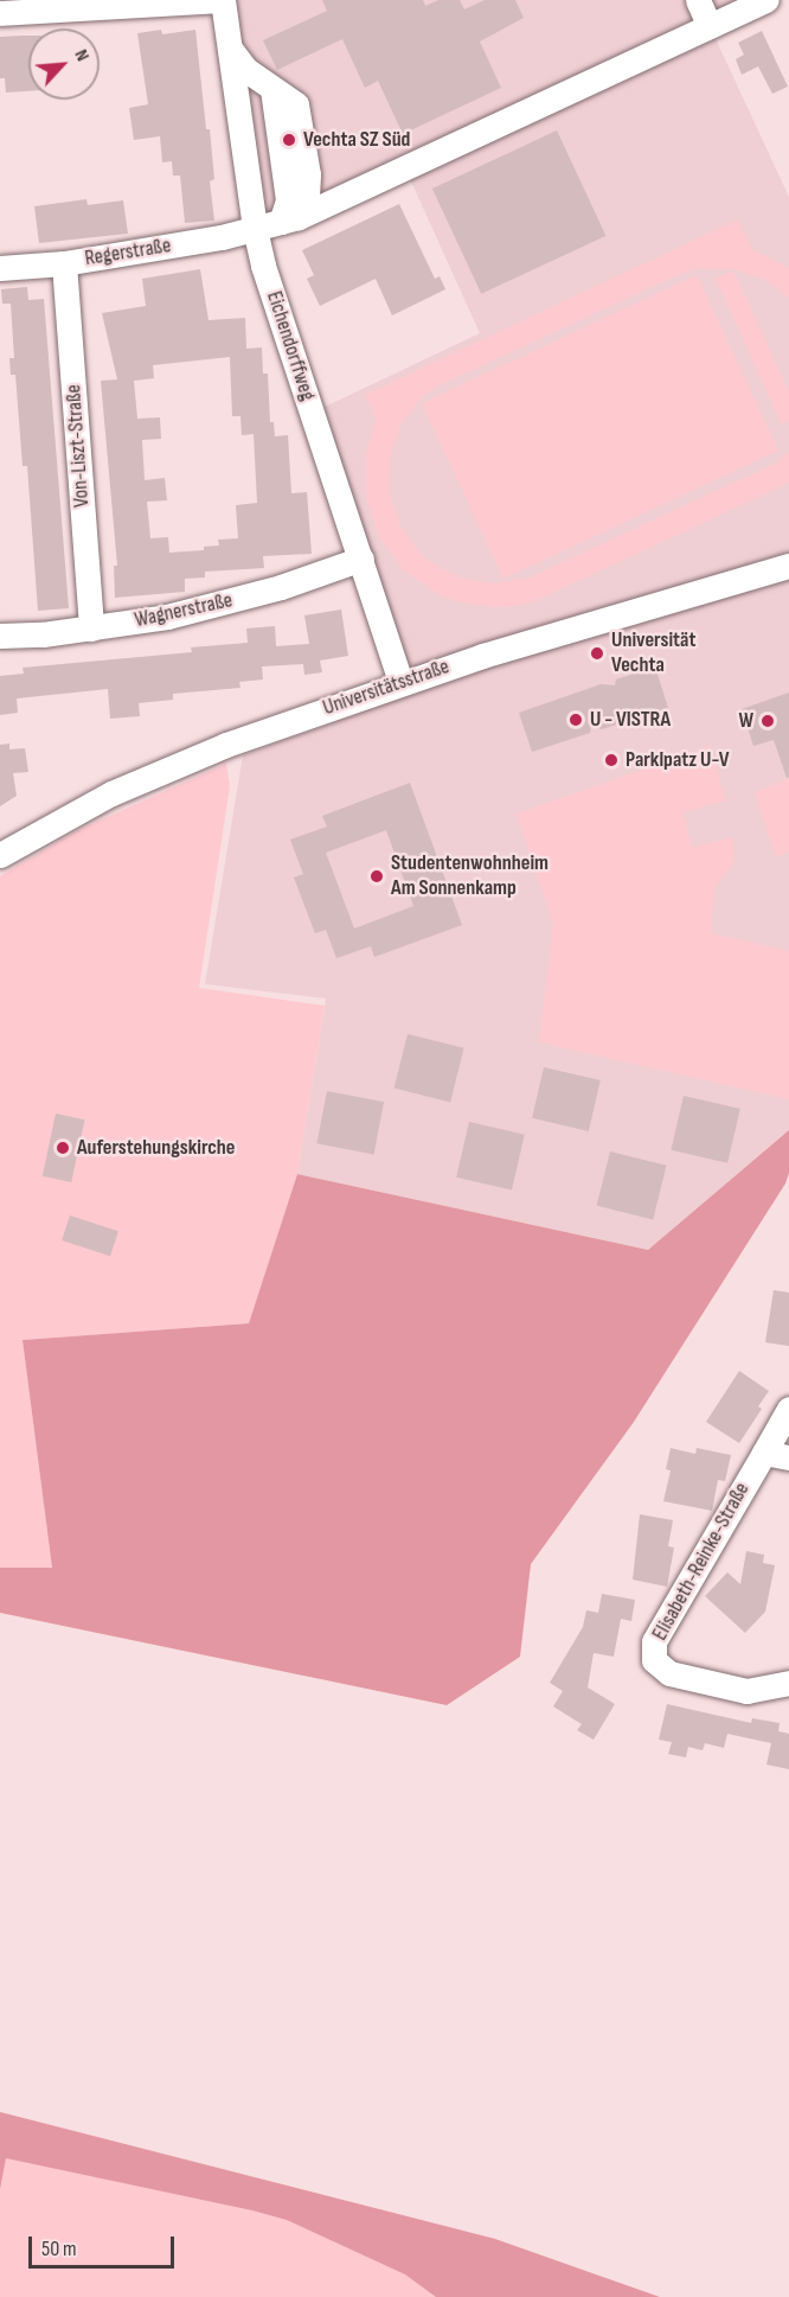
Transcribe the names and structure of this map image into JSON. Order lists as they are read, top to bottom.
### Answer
{
  "streets": {
    "street": [
      "Regerstraße",
      "Eichendorffweg",
      "Von-Liszt-Straße",
      "Wagnerstraße",
      "Universitätsstraße",
      "Elisabeth-Reinke-Straße"
    ]
  },
  "crossings": [
    ["Regerstraße", "Eichendorffweg"],
    ["Regerstraße", "Von-Liszt-Straße"],
    ["Eichendorffweg", "Wagnerstraße"],
    ["Eichendorffweg", "Universitätsstraße"],
    ["Von-Liszt-Straße", "Wagnerstraße"]
  ],
  "places": [
    "Vechta SZ Süd",
    "Universität Vechta",
    "U - VISTRA",
    "W",
    "Parklpatz U-V",
    "Studentenwohnheim Am Sonnenkamp",
    "Auferstehungskirche"
  ],
  "scale_bar": "50 m",
  "north": "top right"
}
